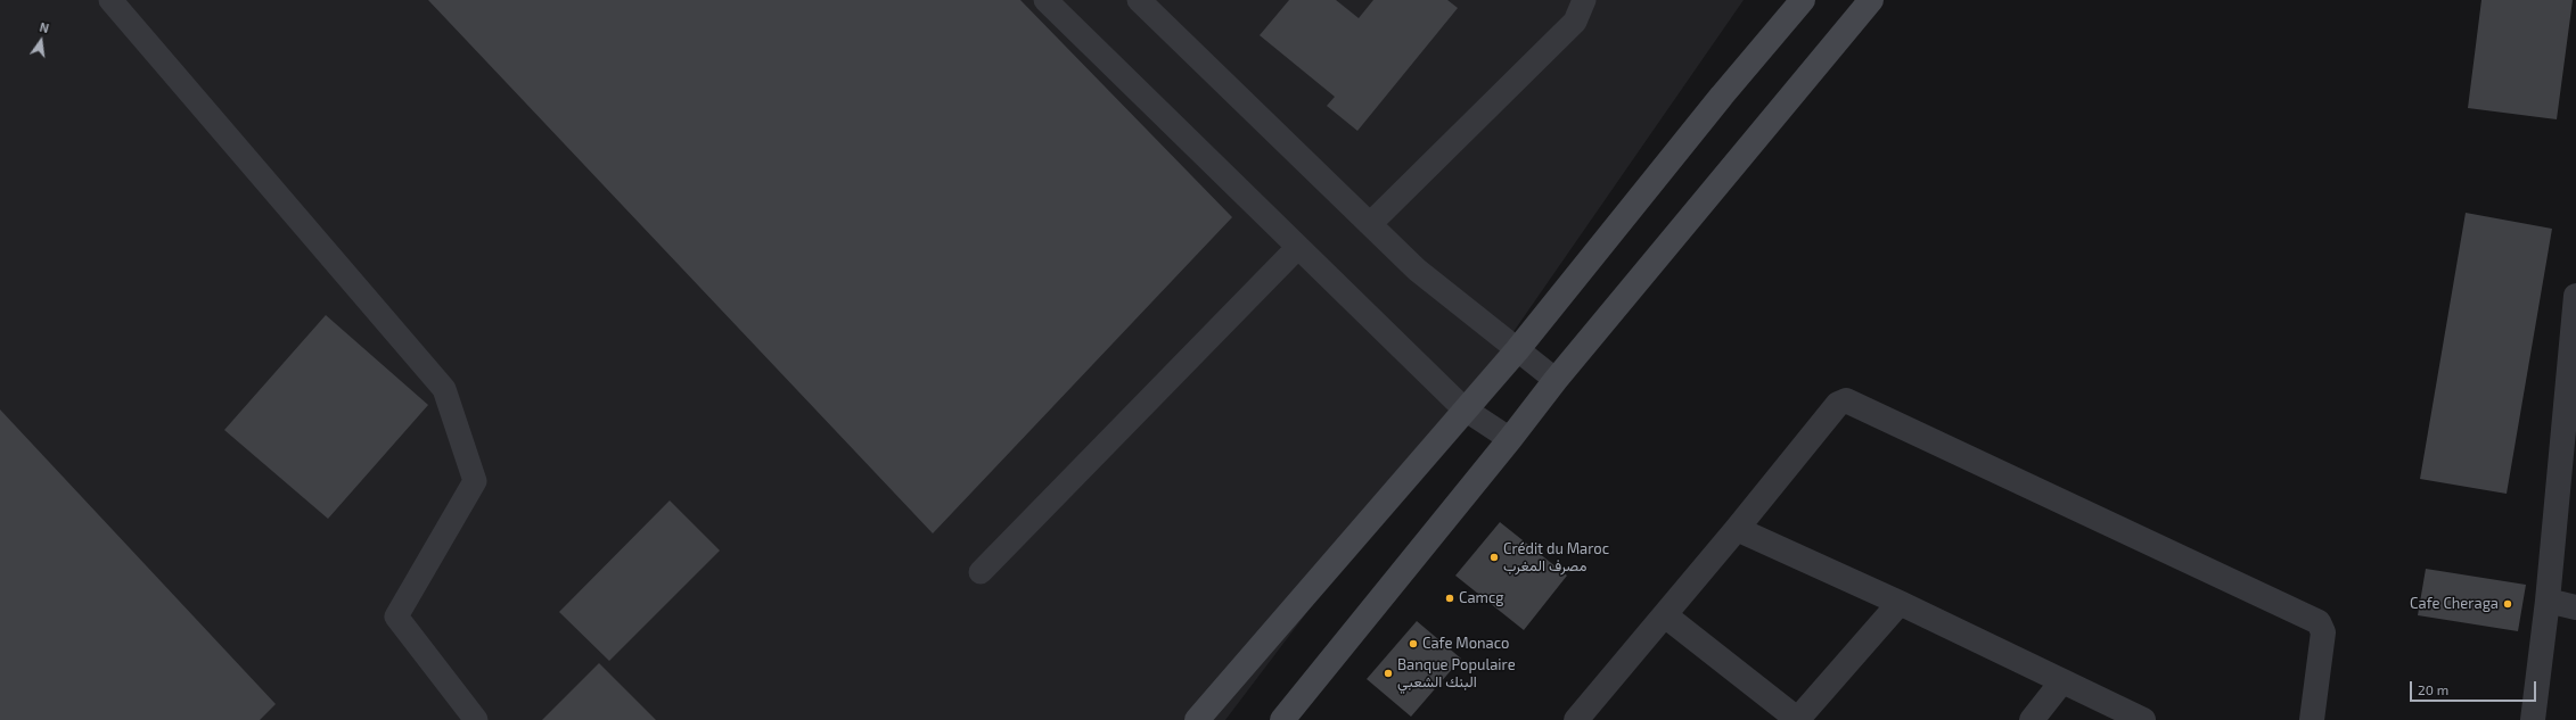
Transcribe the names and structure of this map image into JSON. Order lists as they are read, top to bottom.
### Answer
{
  "places": [
    "Crédit du Maroc مصرف المغرب",
    "Camcg",
    "Cafe Cheraga",
    "Cafe Monaco",
    "Banque Populaire البنك الشعبي"
  ],
  "scale_bar": "20 m",
  "north": "top"
}
